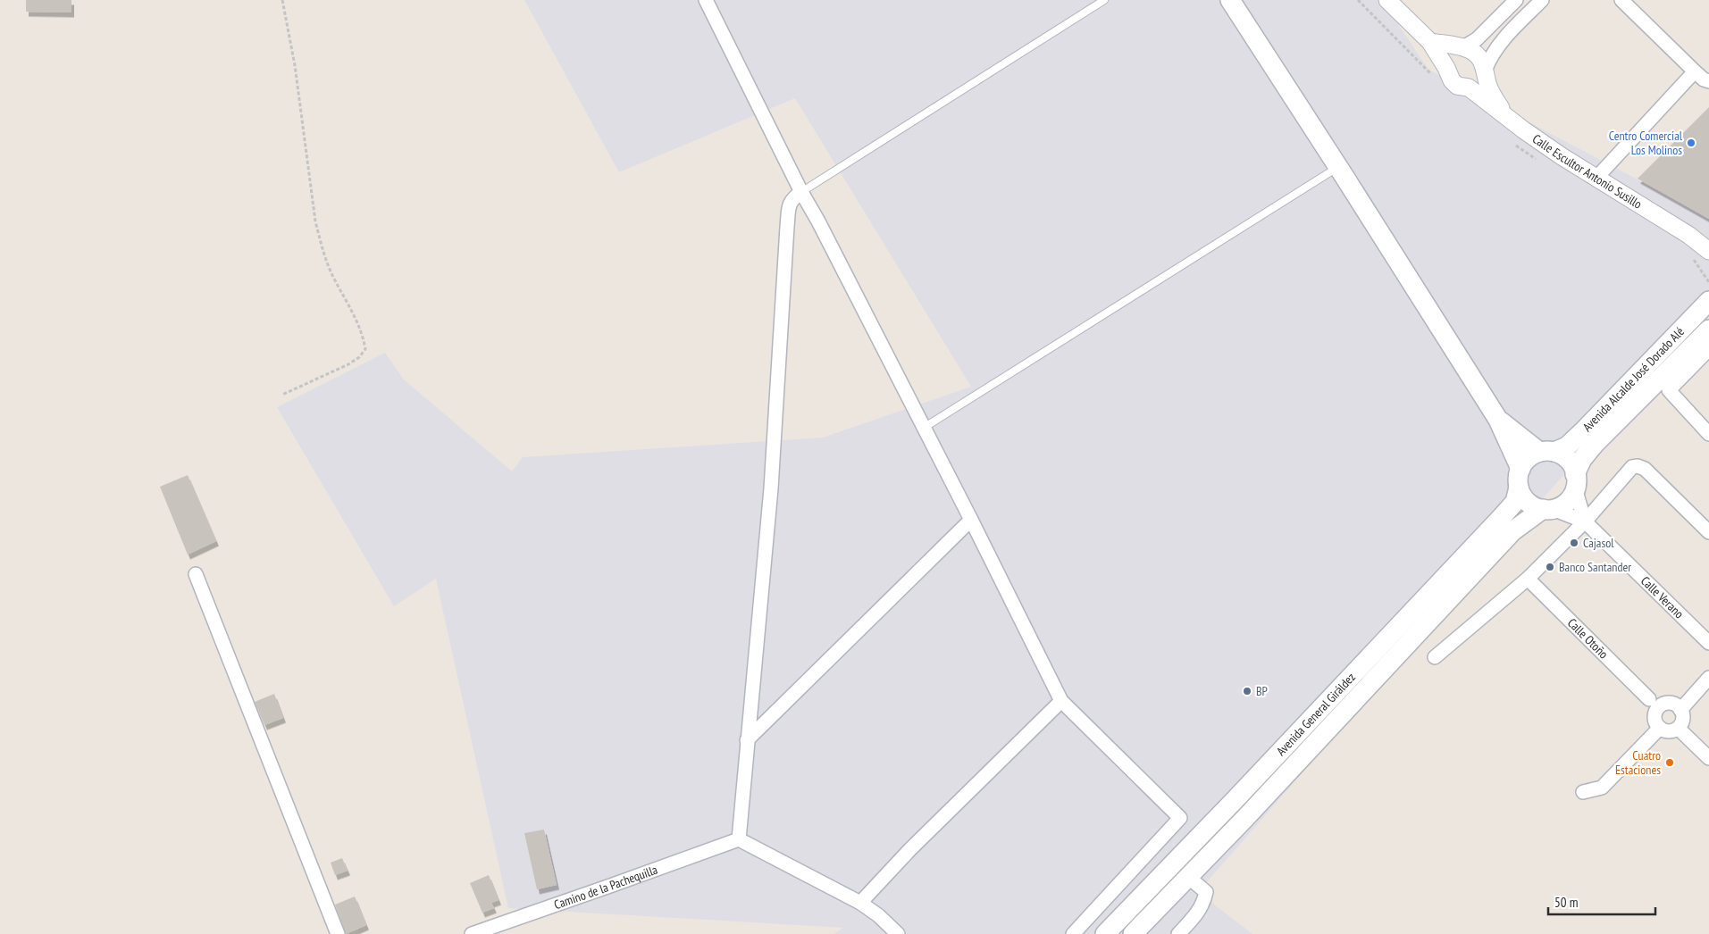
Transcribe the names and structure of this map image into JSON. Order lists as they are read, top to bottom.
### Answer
{
  "streets": {
    "main road": ["Avenida Alcalde José Dorado Alé", "Avenida General Giráldez"],
    "street": [
      "Calle Escultor Antonio Susillo",
      "Calle Verano",
      "Calle Otoño",
      "Camino de la Pachequilla"
    ]
  },
  "crossings": [
    ["Avenida Alcalde José Dorado Alé", "Calle Verano"],
    ["Avenida Alcalde José Dorado Alé", "Avenida General Giráldez"],
    ["Calle Verano", "Avenida General Giráldez"]
  ],
  "places": [
    "Centro Comercial Los Molinos",
    "Cajasol",
    "Banco Santander",
    "BP",
    "Cuatro Estaciones"
  ],
  "scale_bar": "50 m"
}
